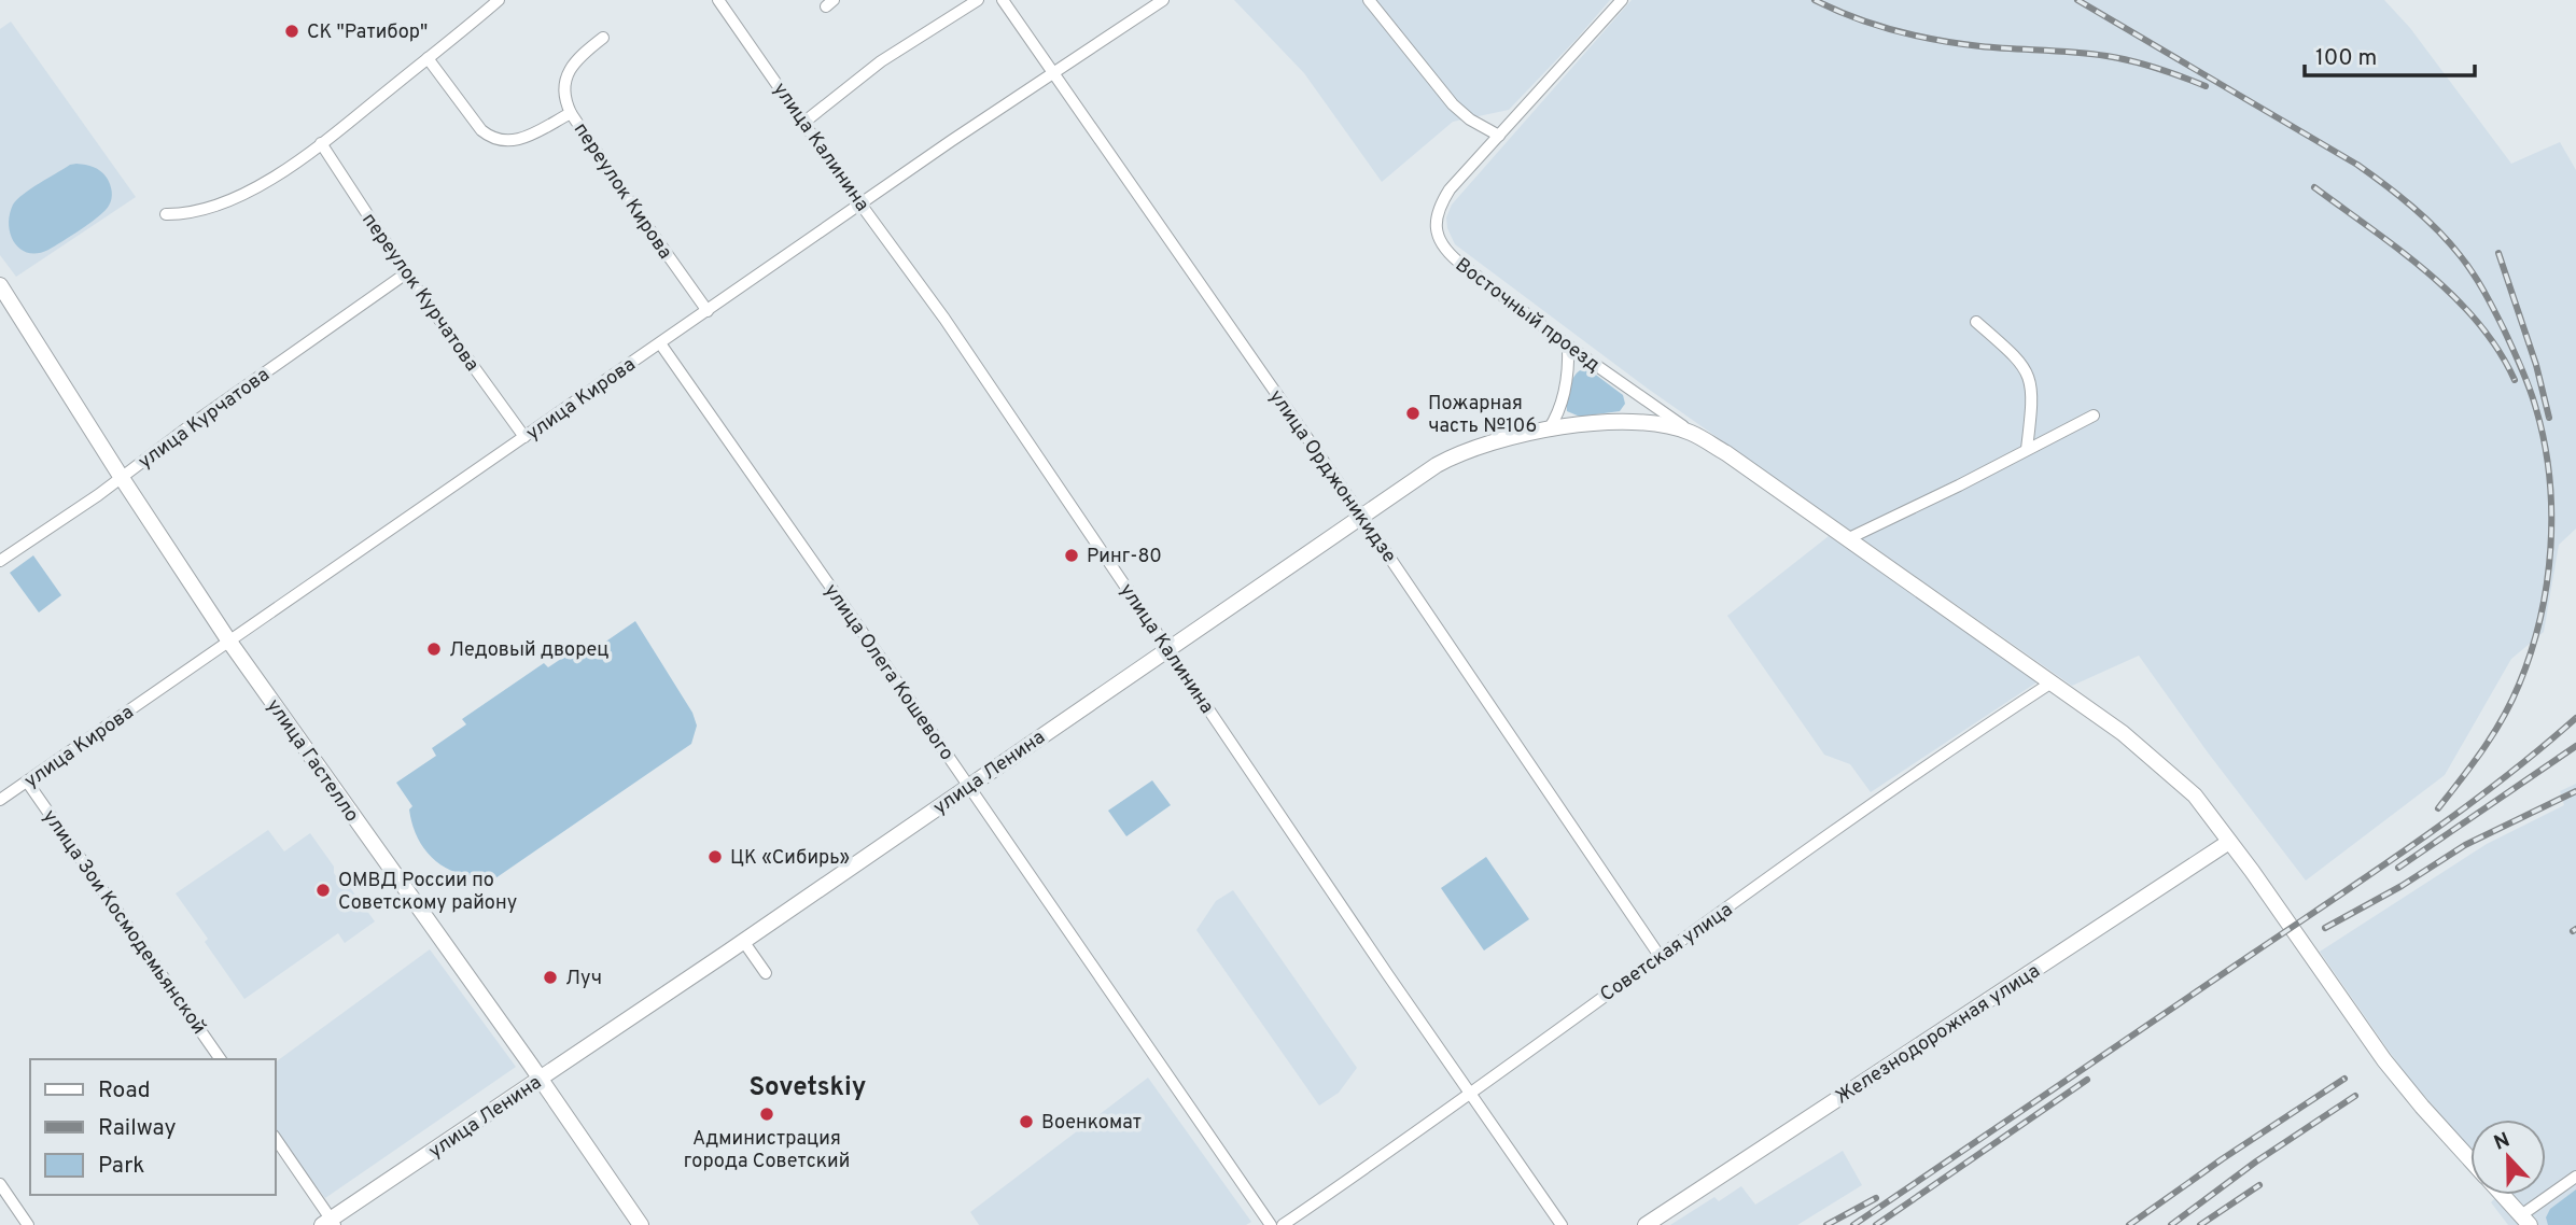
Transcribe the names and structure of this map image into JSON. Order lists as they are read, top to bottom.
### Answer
{
  "streets": {
    "main road": ["улица Гастелло", "улица Ленина", "Железнодорожная улица"],
    "street": [
      "улица Калинина",
      "переулок Кирова",
      "переулок Курчатова",
      "Восточный проезд",
      "улица Кирова",
      "улица Курчатова",
      "улица Орджоникидзе",
      "улица Олега Кошевого",
      "улица Зои Космодемьянской",
      "Советская улица"
    ]
  },
  "crossings": [
    ["улица Калинина", "улица Кирова"],
    ["улица Калинина", "улица Ленина"],
    ["улица Калинина", "Советская улица"],
    ["переулок Кирова", "улица Кирова"],
    ["переулок Курчатова", "улица Кирова"],
    ["переулок Курчатова", "улица Курчатова"],
    ["Восточный проезд", "улица Ленина"],
    ["улица Кирова", "улица Орджоникидзе"],
    ["улица Кирова", "улица Олега Кошевого"],
    ["улица Кирова", "улица Гастелло"],
    ["улица Кирова", "улица Зои Космодемьянской"],
    ["улица Курчатова", "улица Гастелло"],
    ["улица Орджоникидзе", "улица Ленина"],
    ["улица Орджоникидзе", "Советская улица"],
    ["улица Олега Кошевого", "улица Ленина"],
    ["улица Гастелло", "улица Ленина"],
    ["улица Ленина", "Советская улица"],
    ["улица Ленина", "Железнодорожная улица"]
  ],
  "districts": ["Sovetskiy"],
  "places": [
    "СК \"Ратибор\"",
    "Пожарная часть №106",
    "Ринг-80",
    "Ледовый дворец",
    "ЦК «Сибирь»",
    "ОМВД России по Советскому району",
    "Луч",
    "Администрация города Советский",
    "Военкомат"
  ],
  "legend": ["Road", "Railway", "Park"],
  "scale_bar": "100 m",
  "north": "top"
}
